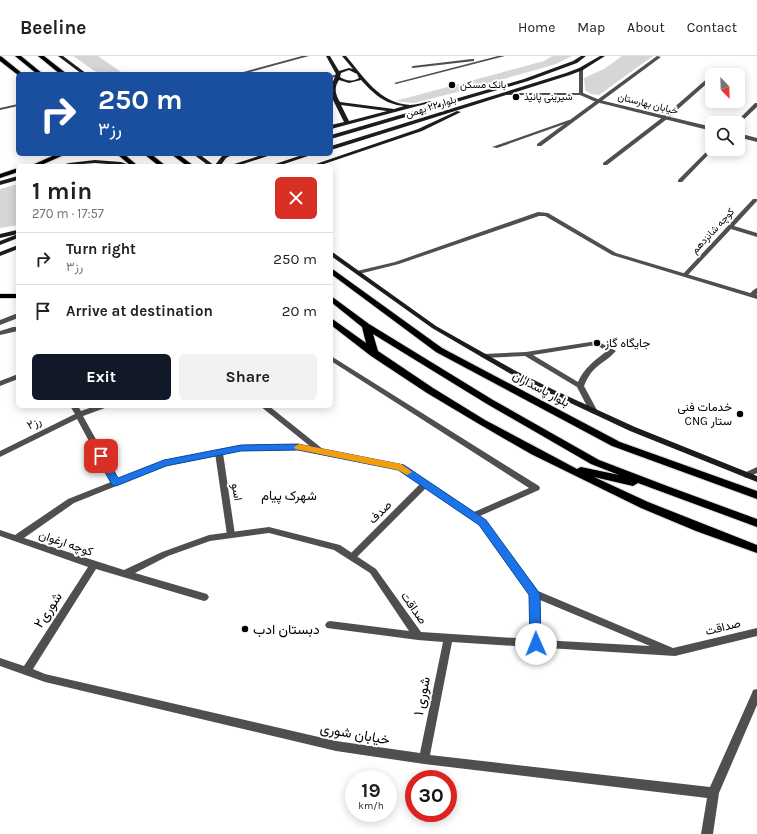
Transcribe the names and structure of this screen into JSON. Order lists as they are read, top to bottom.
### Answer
{
  "streets": {
    "main road": ["بلوار ۲۲ بهمن", "بلوار پاسداران"],
    "street": [
      "خیابان بهارستان",
      "کوچه شانزدهم",
      "رز۲",
      "اسو",
      "صدف",
      "کوچه ارغوان",
      "صداقت",
      "شوری۲",
      "شوری ۱",
      "خیابان شوری"
    ]
  },
  "crossings": [
    ["اسو", "صداقت"],
    ["صدف", "صداقت"],
    ["کوچه ارغوان", "صداقت"],
    ["کوچه ارغوان", "شوری۲"],
    ["صداقت", "شوری ۱"],
    ["شوری۲", "خیابان شوری"],
    ["شوری ۱", "خیابان شوری"]
  ],
  "districts": ["شهرک پیام"],
  "places": [
    "بانک مسکن",
    "شیرینی پانیذ",
    "جایگاه گاز",
    "خدمات فنی‌ CNG ستار",
    "دبستان ادب"
  ],
  "north": "bottom right",
  "page": {
    "header": "Beeline",
    "nav": [
      "Home",
      "Map",
      "About",
      "Contact"
    ],
    "turn": ["250 m", "رز۳"],
    "heading": ["1 min", "270 m · 17:57"],
    "list": [
      {
        "name": "Turn right",
        "note": "رز۳",
        "value": "250 m"
      },
      {
        "name": "Arrive at destination",
        "value": "20 m"
      }
    ],
    "buttons": ["Exit", "Share"],
    "speed": "19 km/h",
    "limit": "30"
  }
}
